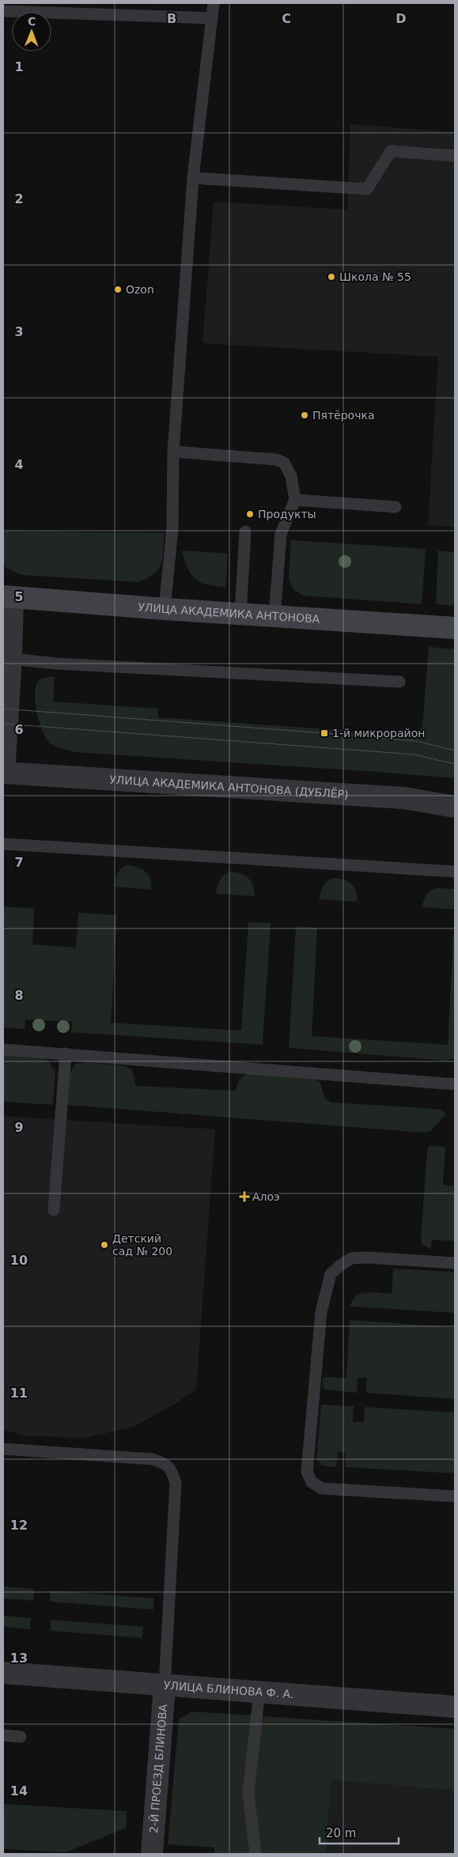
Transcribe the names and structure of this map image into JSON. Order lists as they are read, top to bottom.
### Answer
{
  "streets": {
    "main road": ["УЛИЦА АКАДЕМИКА АНТОНОВА"],
    "street": ["УЛИЦА АКАДЕМИКА АНТОНОВА (ДУБЛЁР)", "УЛИЦА БЛИНОВА Ф. А.", "2-Й ПРОЕЗД БЛИНОВА"]
  },
  "crossings": [
    ["УЛИЦА БЛИНОВА Ф. А.", "2-Й ПРОЕЗД БЛИНОВА"]
  ],
  "places": {
    "other": [
      "Школа № 55",
      "Ozon",
      "Пятёрочка",
      "Продукты",
      "Детский сад № 200"
    ],
    "transit": ["1-й микрорайон"],
    "health": ["Алоэ"]
  },
  "scale_bar": "20 m",
  "north": "top",
  "grid": {
    "columns": ["B", "C", "D"],
    "rows": [
      "1",
      "2",
      "3",
      "4",
      "5",
      "6",
      "7",
      "8",
      "9",
      "10",
      "11",
      "12",
      "13",
      "14"
    ]
  }
}
